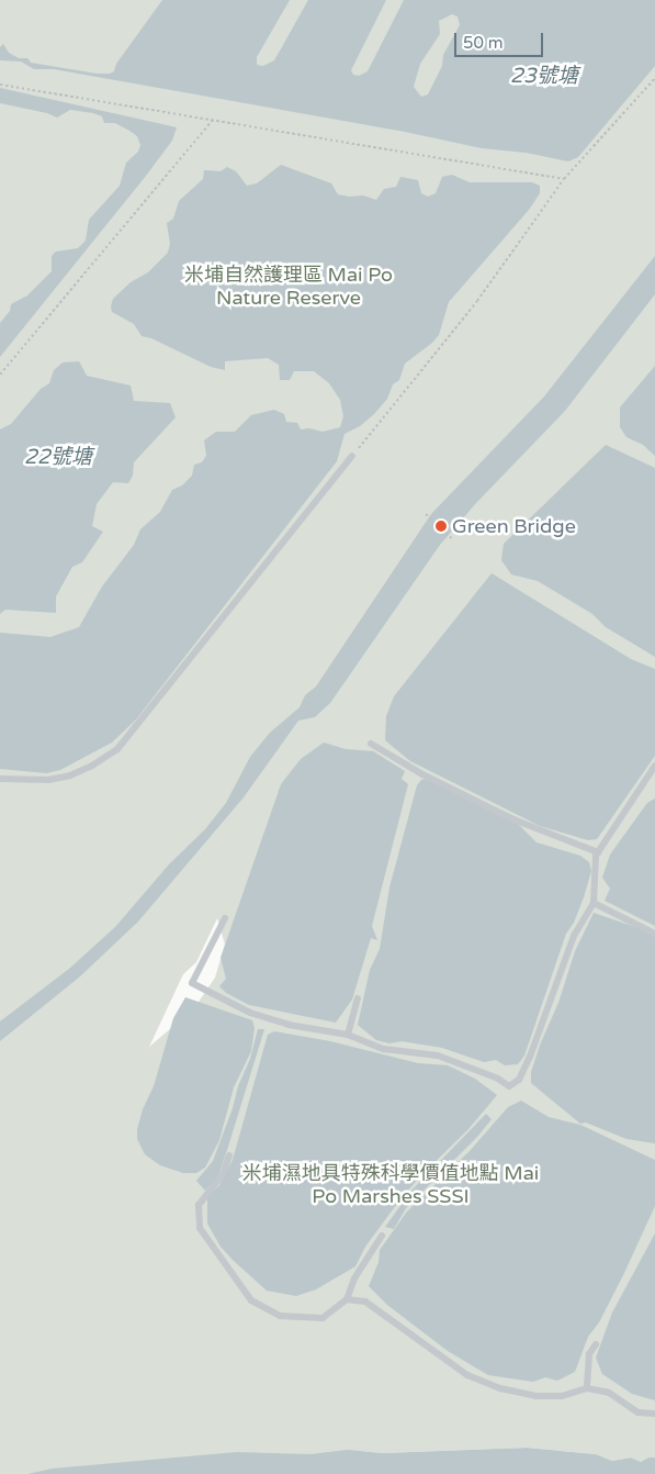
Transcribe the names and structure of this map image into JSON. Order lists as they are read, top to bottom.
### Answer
{
  "water": ["23號塘", "22號塘"],
  "parks": ["米埔自然護理區 Mai Po Nature Reserve", "米埔濕地具特殊科學價值地點 Mai Po Marshes SSSI"],
  "places": ["Green Bridge"],
  "scale_bar": "50 m"
}
